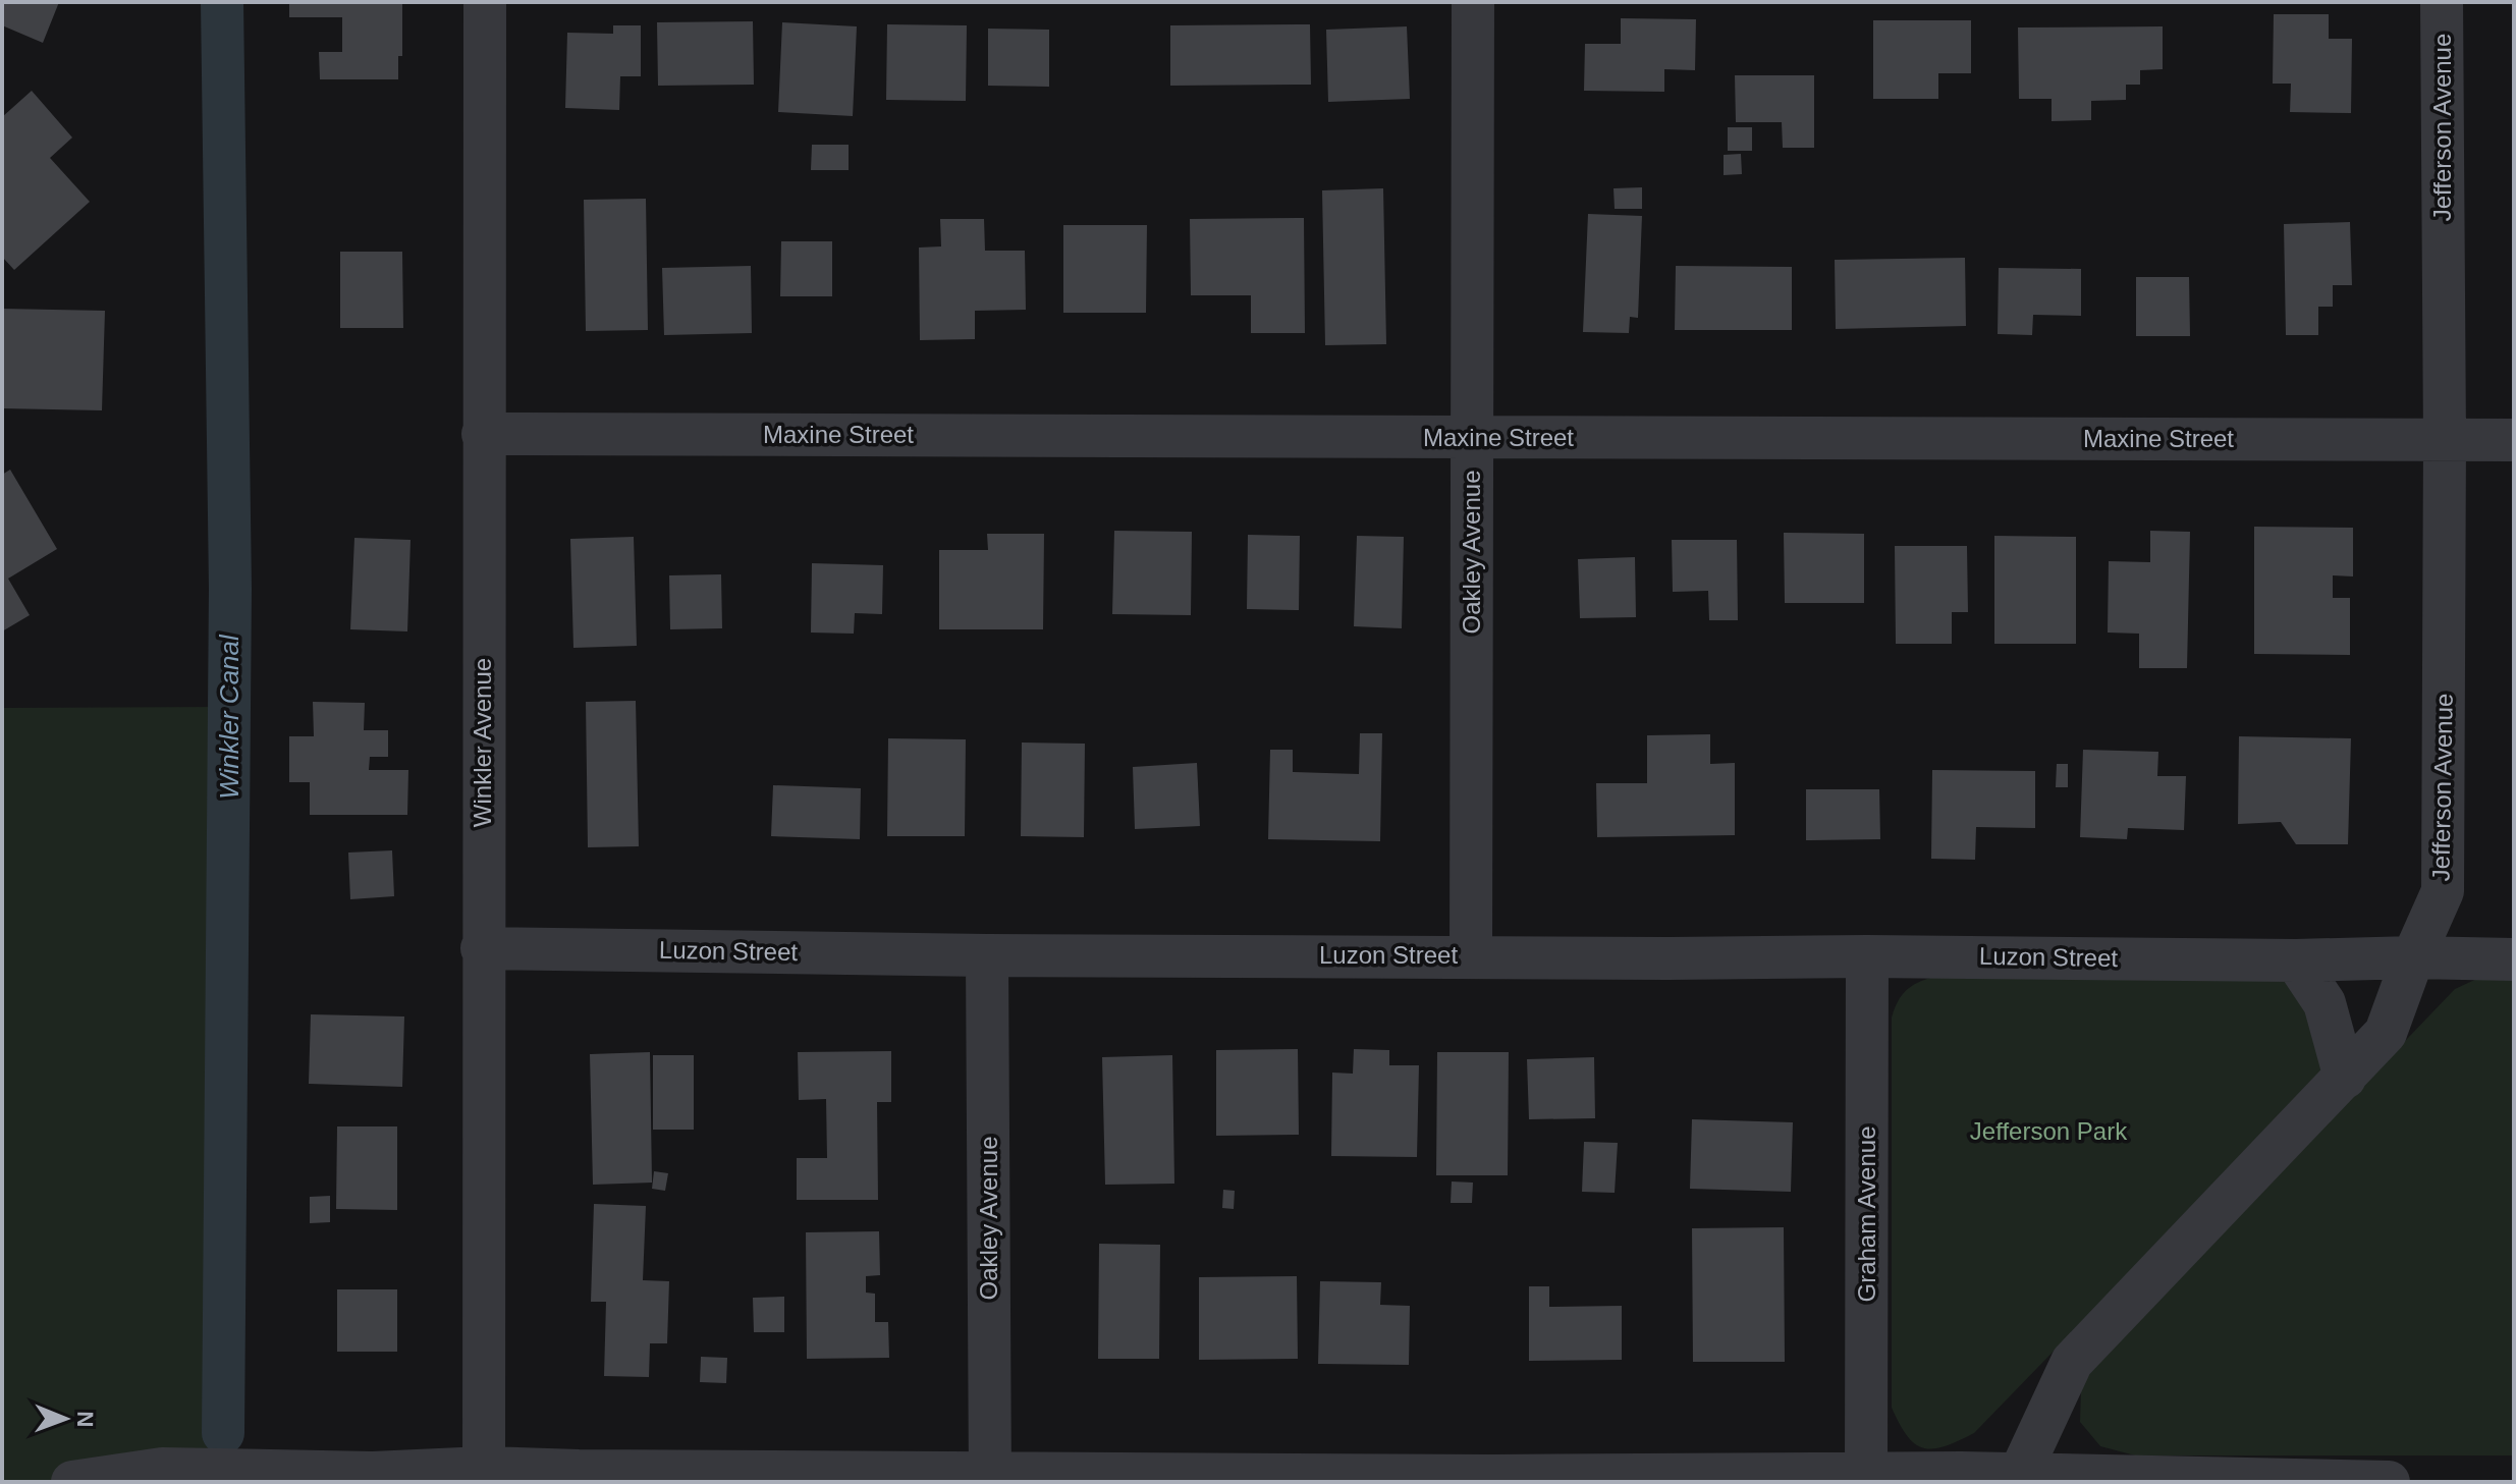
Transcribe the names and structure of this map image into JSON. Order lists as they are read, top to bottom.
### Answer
{
  "streets": {
    "street": [
      "Jefferson Avenue",
      "Maxine Street",
      "Oakley Avenue",
      "Winkler Avenue",
      "Luzon Street",
      "Graham Avenue"
    ]
  },
  "crossings": [
    ["Jefferson Avenue", "Maxine Street"],
    ["Jefferson Avenue", "Luzon Street"],
    ["Maxine Street", "Oakley Avenue"],
    ["Maxine Street", "Winkler Avenue"],
    ["Oakley Avenue", "Luzon Street"],
    ["Winkler Avenue", "Luzon Street"],
    ["Luzon Street", "Graham Avenue"]
  ],
  "water": ["Winkler Canal"],
  "parks": ["Jefferson Park"],
  "north": "right"
}
